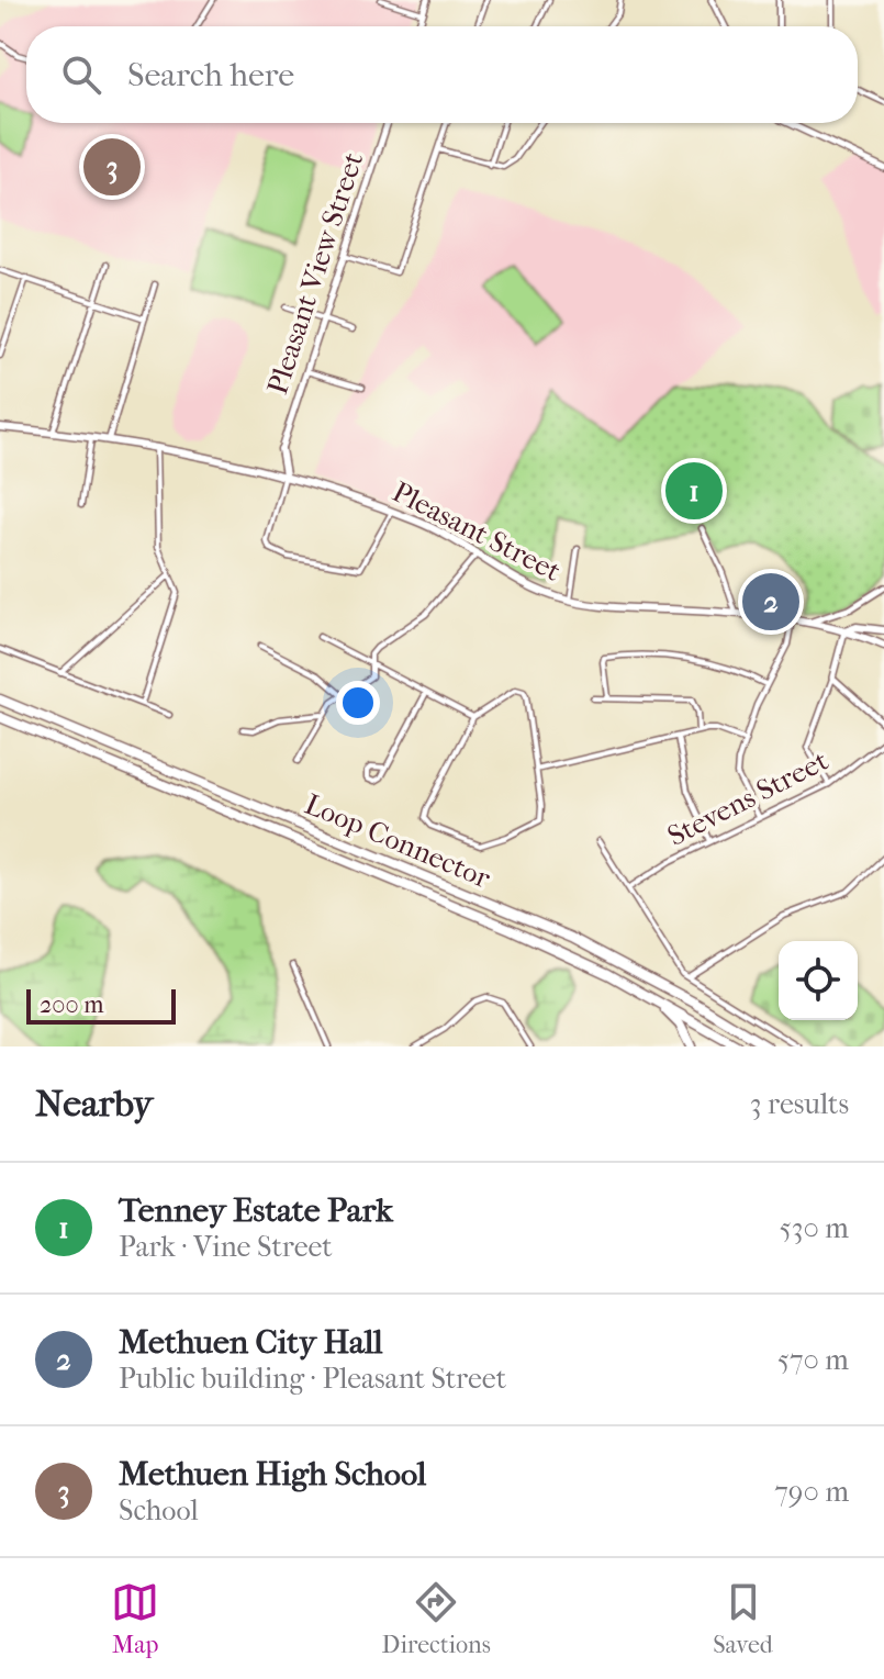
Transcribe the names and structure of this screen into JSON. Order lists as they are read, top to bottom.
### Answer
{
  "streets": {
    "highway": ["Loop Connector"],
    "main road": ["Pleasant Street"],
    "street": ["Pleasant View Street", "Stevens Street"]
  },
  "scale_bar": "200 m",
  "page": {
    "search": "Search here",
    "pins": ["3", "1", "2"],
    "scale": "200 m",
    "heading": ["Nearby", "3 results"],
    "list": [
      {
        "mark": "1",
        "name": "Tenney Estate Park",
        "note": "Park · Vine Street",
        "value": "530 m"
      },
      {
        "mark": "2",
        "name": "Methuen City Hall",
        "note": "Public building · Pleasant Street",
        "value": "570 m"
      },
      {
        "mark": "3",
        "name": "Methuen High School",
        "note": "School",
        "value": "790 m"
      }
    ],
    "nav": ["Map", "Directions", "Saved"]
  }
}
